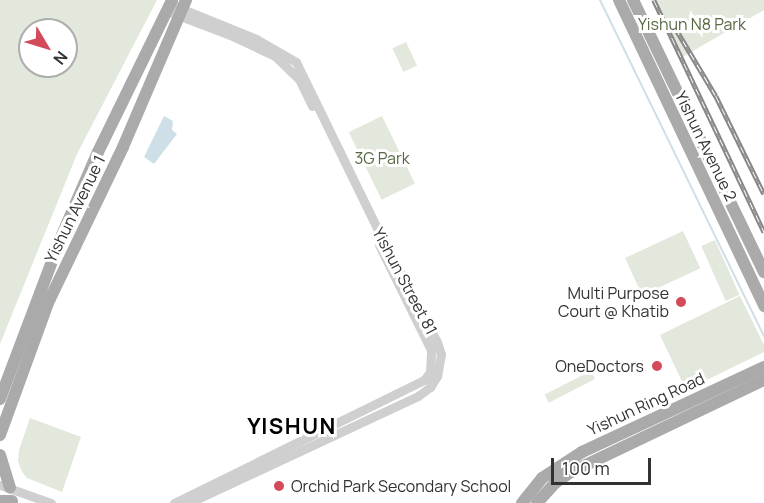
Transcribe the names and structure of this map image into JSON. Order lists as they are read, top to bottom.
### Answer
{
  "streets": {
    "main road": ["Yishun Avenue 2", "Yishun Avenue 1", "Yishun Ring Road"],
    "street": ["Yishun Street 81"]
  },
  "crossings": [
    ["Yishun Avenue 1", "Yishun Street 81"]
  ],
  "districts": ["YISHUN"],
  "parks": ["Yishun N8 Park", "3G Park"],
  "places": ["Multi Purpose Court @ Khatib", "OneDoctors", "Orchid Park Secondary School"],
  "scale_bar": "100 m",
  "north": "bottom right"
}
